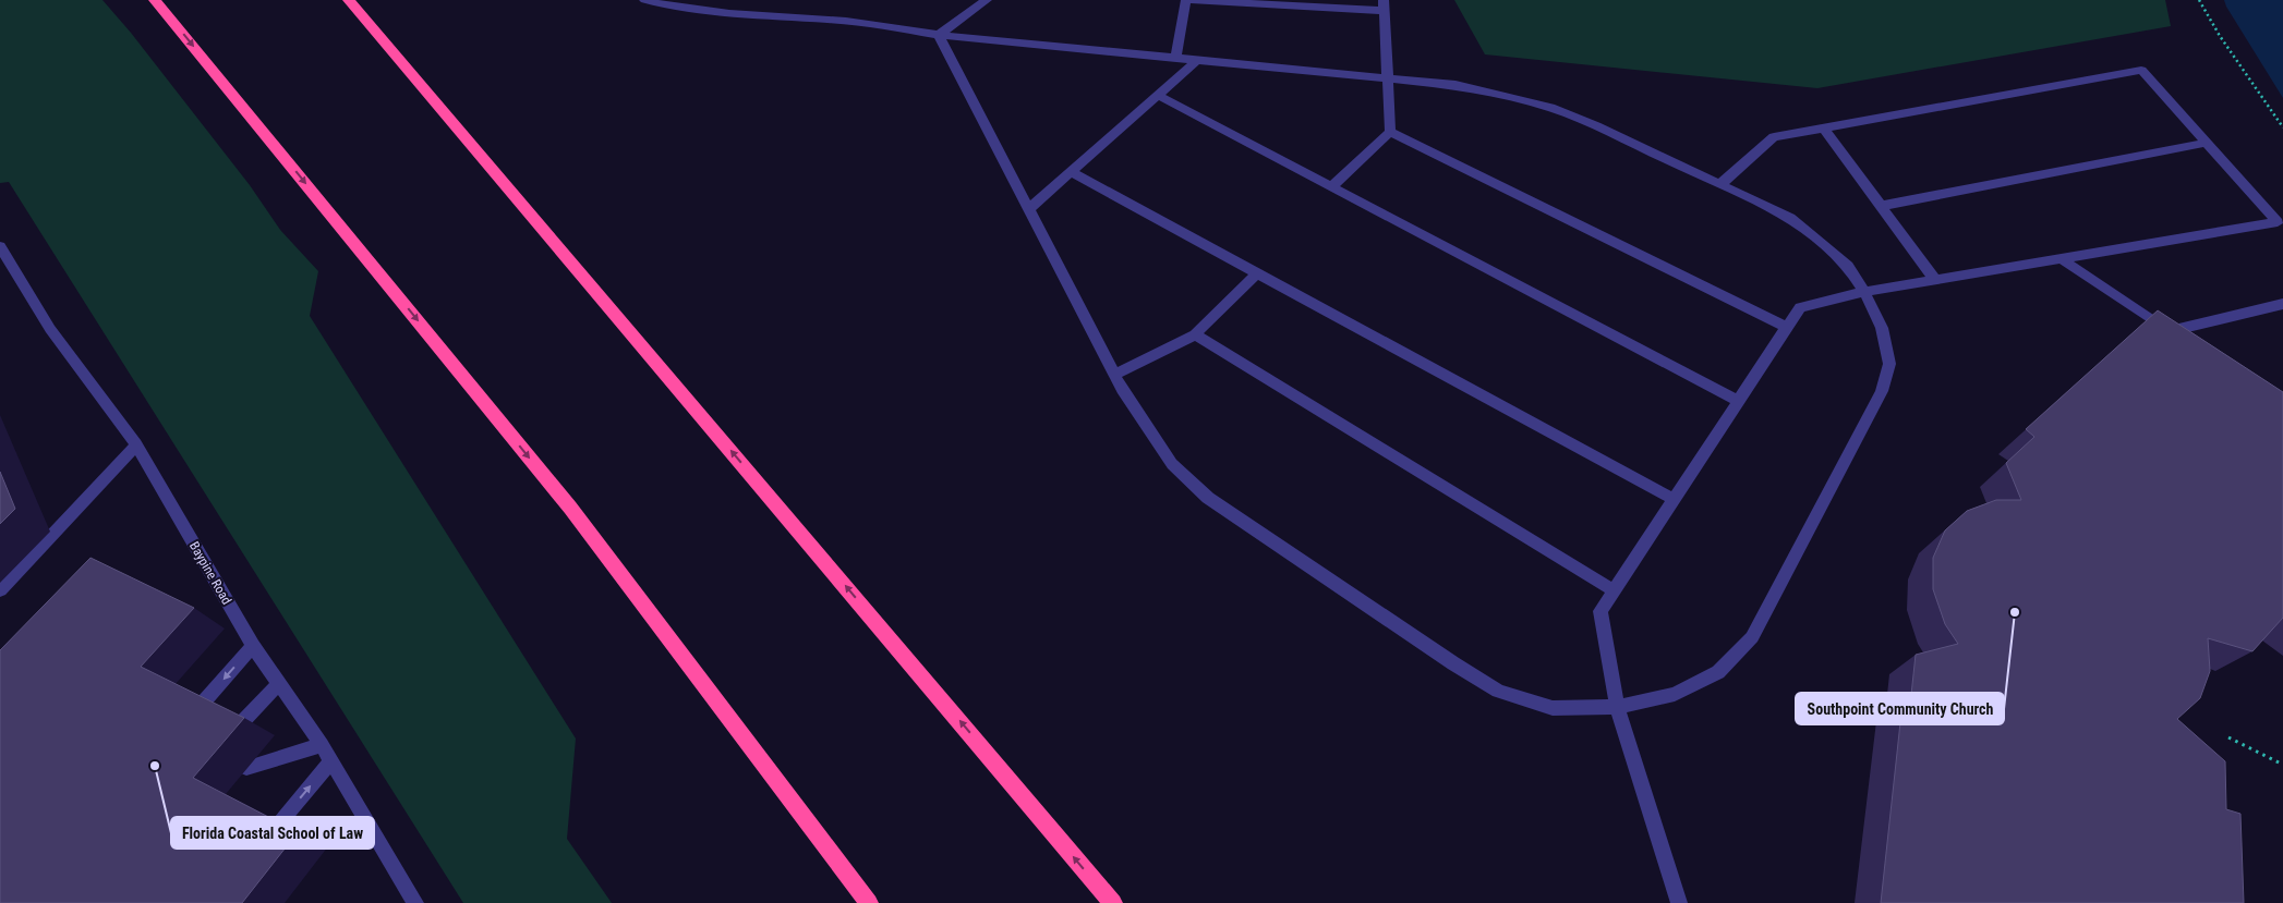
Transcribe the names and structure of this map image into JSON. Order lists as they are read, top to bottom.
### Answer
{
  "streets": {
    "street": ["Baypine Road"]
  },
  "places": ["Southpoint Community Church", "Florida Coastal School of Law"]
}
